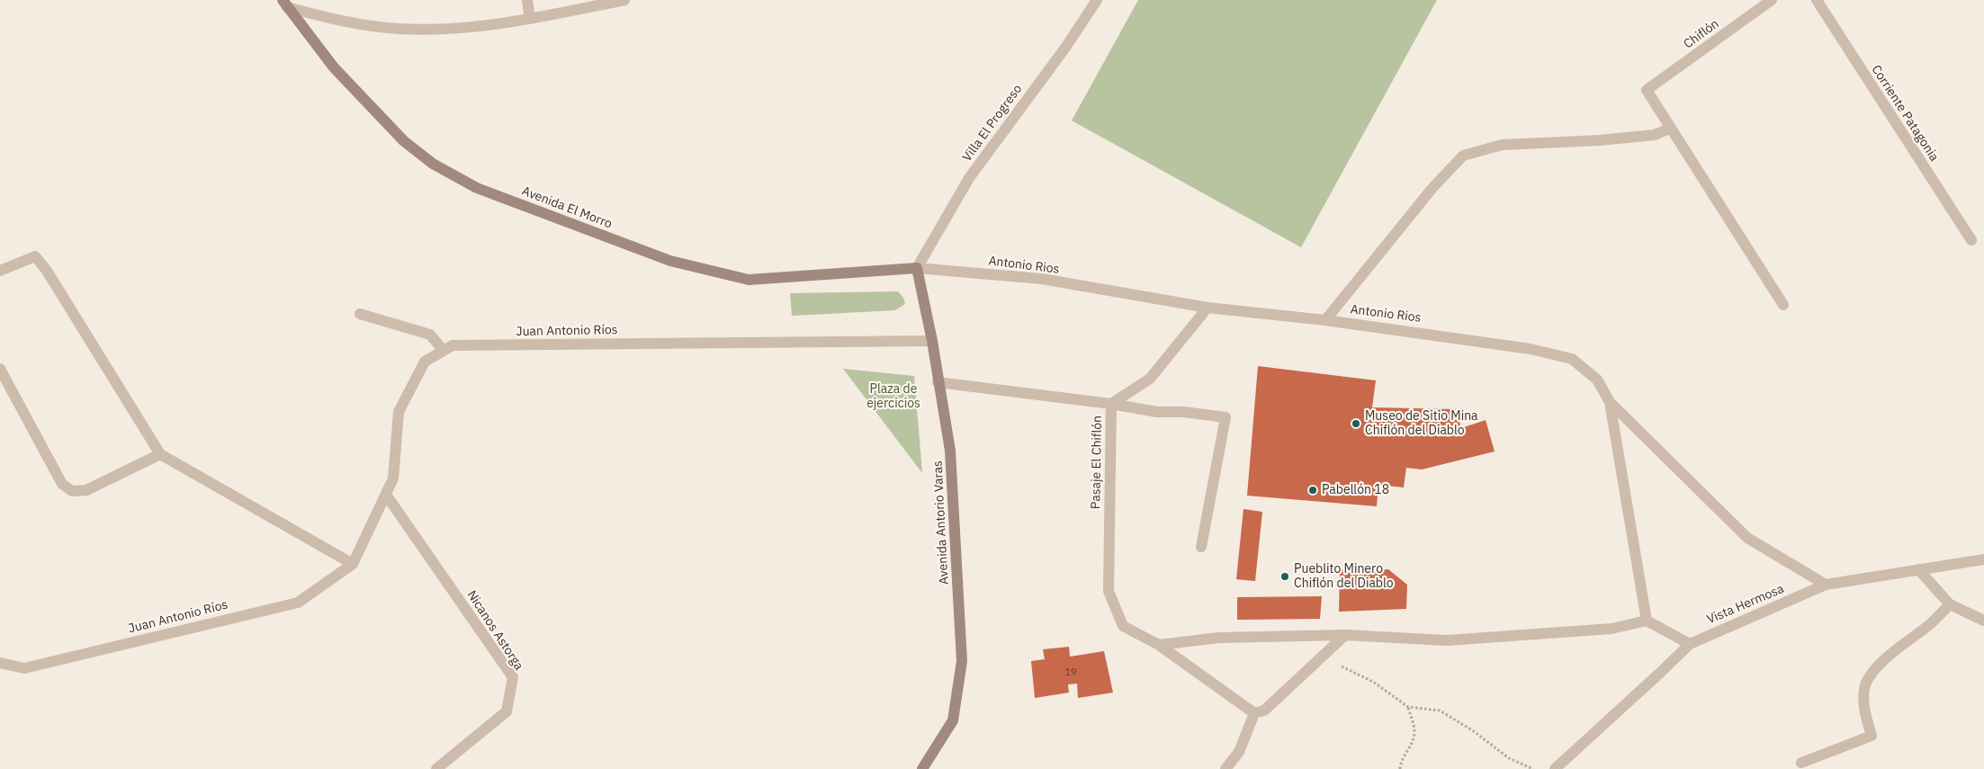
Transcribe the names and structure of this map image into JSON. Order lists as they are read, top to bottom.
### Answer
{
  "streets": {
    "street": [
      "Chiflón",
      "Corriente Patagonia",
      "Villa El Progreso",
      "Avenida El Morro",
      "Antonio Rios",
      "Juan Antonio Ríos",
      "Pasaje El Chiflón",
      "Avenida Antorio Varas",
      "Vista Hermosa",
      "Nicanos Astorga"
    ]
  },
  "crossings": [
    ["Villa El Progreso", "Avenida El Morro"],
    ["Villa El Progreso", "Antonio Rios"],
    ["Villa El Progreso", "Avenida Antorio Varas"],
    ["Avenida El Morro", "Antonio Rios"],
    ["Avenida El Morro", "Avenida Antorio Varas"],
    ["Antonio Rios", "Avenida Antorio Varas"],
    ["Juan Antonio Ríos", "Avenida Antorio Varas"],
    ["Juan Antonio Ríos", "Nicanos Astorga"],
    ["Pasaje El Chiflón", "Avenida Antorio Varas"]
  ],
  "parks": ["Plaza de ejercicios"],
  "places": ["Museo de Sitio Mina Chiflón del Diablo", "Pabellón 18", "Pueblito Minero Chiflón del Diablo"],
  "house_numbers": ["19"]
}
